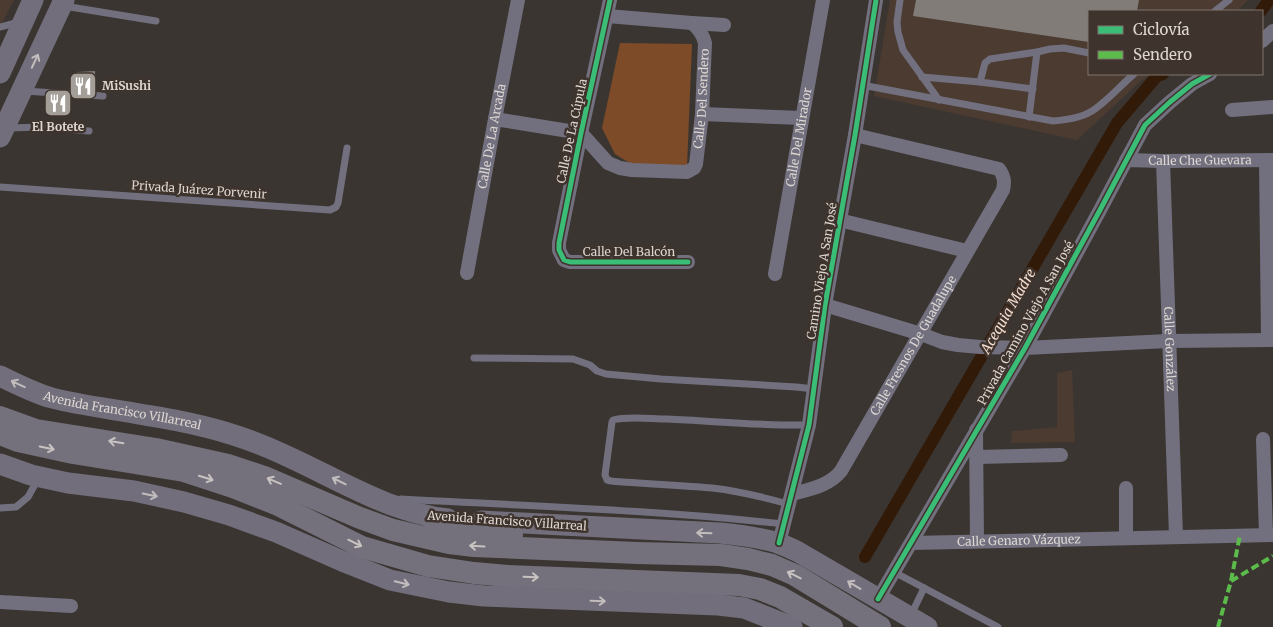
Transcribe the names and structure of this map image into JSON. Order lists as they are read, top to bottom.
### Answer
{
  "streets": {
    "highway": ["Avenida Francisco Villarreal"],
    "street": [
      "Calle Del Sendero",
      "Calle De La Cúpula",
      "Calle De La Arcada",
      "Calle Del Mirador",
      "Calle Che Guevara",
      "Calle Del Balcón",
      "Camino Viejo A San José",
      "Privada Camino Viejo A San José",
      "Calle Fresnos De Guadalupe",
      "Calle González",
      "Calle Genaro Vázquez"
    ],
    "lane": ["Privada Juárez Porvenir"]
  },
  "crossings": [
    ["Calle Del Sendero", "Calle De La Cúpula"],
    ["Calle De La Cúpula", "Calle Del Balcón"],
    ["Calle Che Guevara", "Privada Camino Viejo A San José"],
    ["Calle Che Guevara", "Calle González"],
    ["Camino Viejo A San José", "Calle Fresnos De Guadalupe"],
    ["Camino Viejo A San José", "Avenida Francisco Villarreal"],
    ["Privada Camino Viejo A San José", "Avenida Francisco Villarreal"],
    ["Privada Camino Viejo A San José", "Calle Genaro Vázquez"],
    ["Calle González", "Calle Genaro Vázquez"]
  ],
  "water": ["Acequia Madre"],
  "places": {
    "restaurant": ["MiSushi", "El Botete"]
  },
  "legend": ["Ciclovía", "Sendero"]
}
